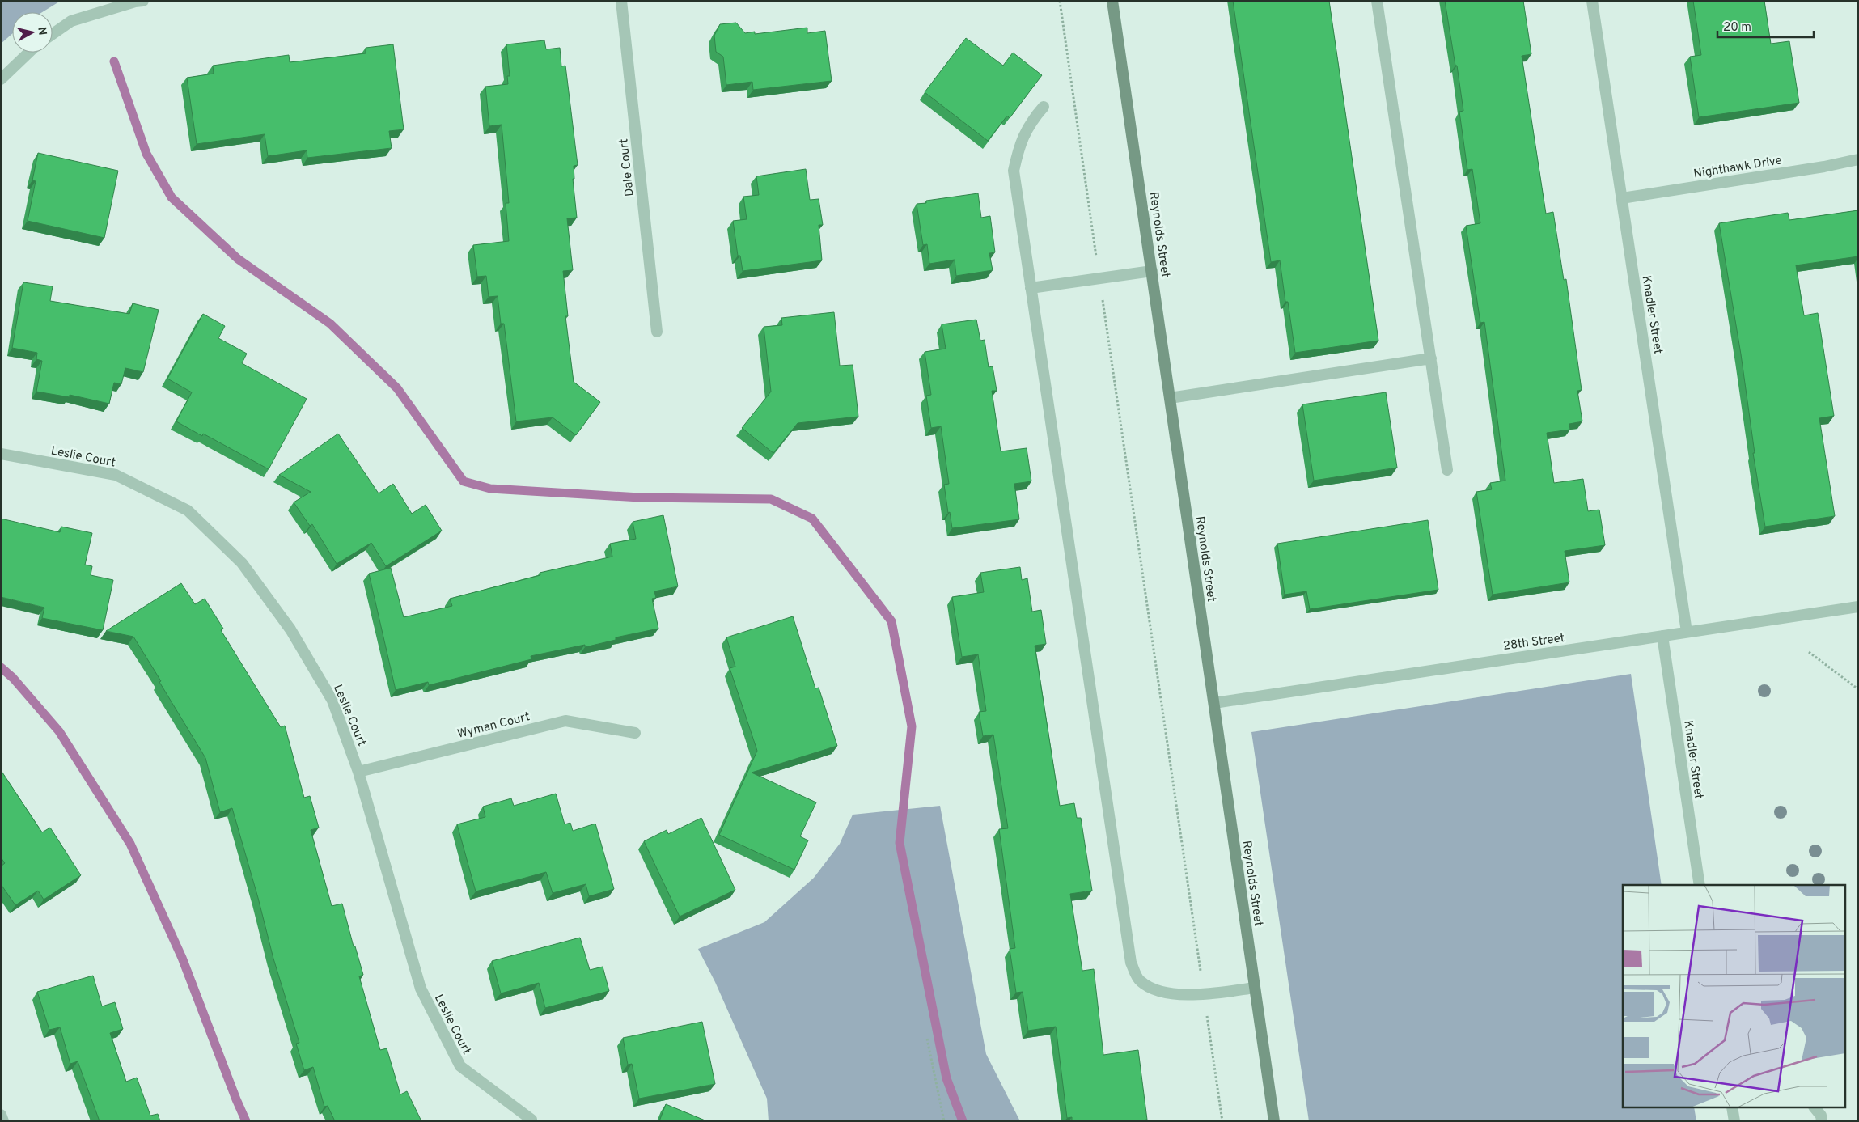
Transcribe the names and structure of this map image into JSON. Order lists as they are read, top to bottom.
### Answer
{
  "streets": {
    "main road": ["Reynolds Street"],
    "street": [
      "Nighthawk Drive",
      "Dale Court",
      "Knadler Street",
      "Leslie Court",
      "28th Street",
      "Wyman Court"
    ]
  },
  "crossings": [
    ["Nighthawk Drive", "Knadler Street"],
    ["Reynolds Street", "28th Street"],
    ["Knadler Street", "28th Street"],
    ["Leslie Court", "Wyman Court"]
  ],
  "scale_bar": "20 m",
  "north": "right"
}
